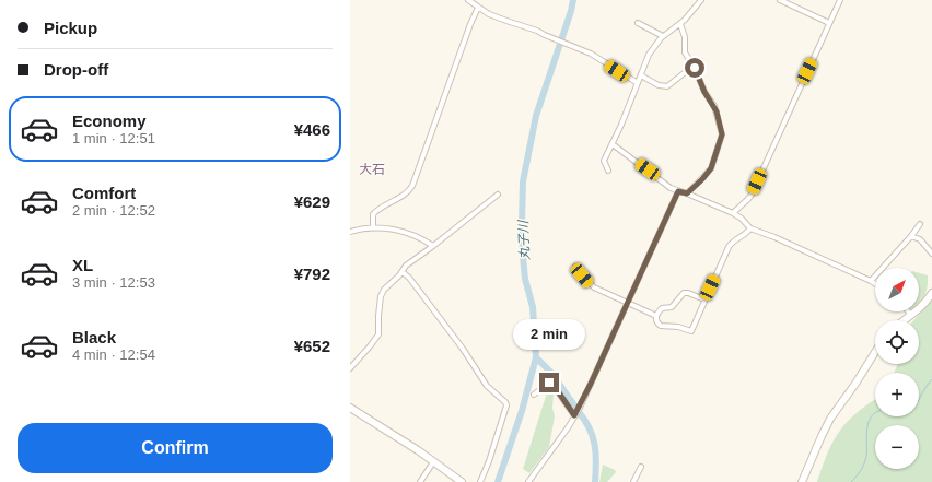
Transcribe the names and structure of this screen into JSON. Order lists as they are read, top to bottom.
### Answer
{
  "districts": ["大石"],
  "water": ["丸子川"],
  "north": "top right",
  "page": {
    "banner": ["Pickup", "Drop-off"],
    "list": [
      {
        "name": "Economy",
        "note": "1 min · 12:51",
        "value": "¥466"
      },
      {
        "name": "Comfort",
        "note": "2 min · 12:52",
        "value": "¥629"
      },
      {
        "name": "XL",
        "note": "3 min · 12:53",
        "value": "¥792"
      },
      {
        "name": "Black",
        "note": "4 min · 12:54",
        "value": "¥652"
      }
    ],
    "map_buttons": ["+", "−"],
    "bubble": "2 min",
    "buttons": "Confirm"
  }
}
